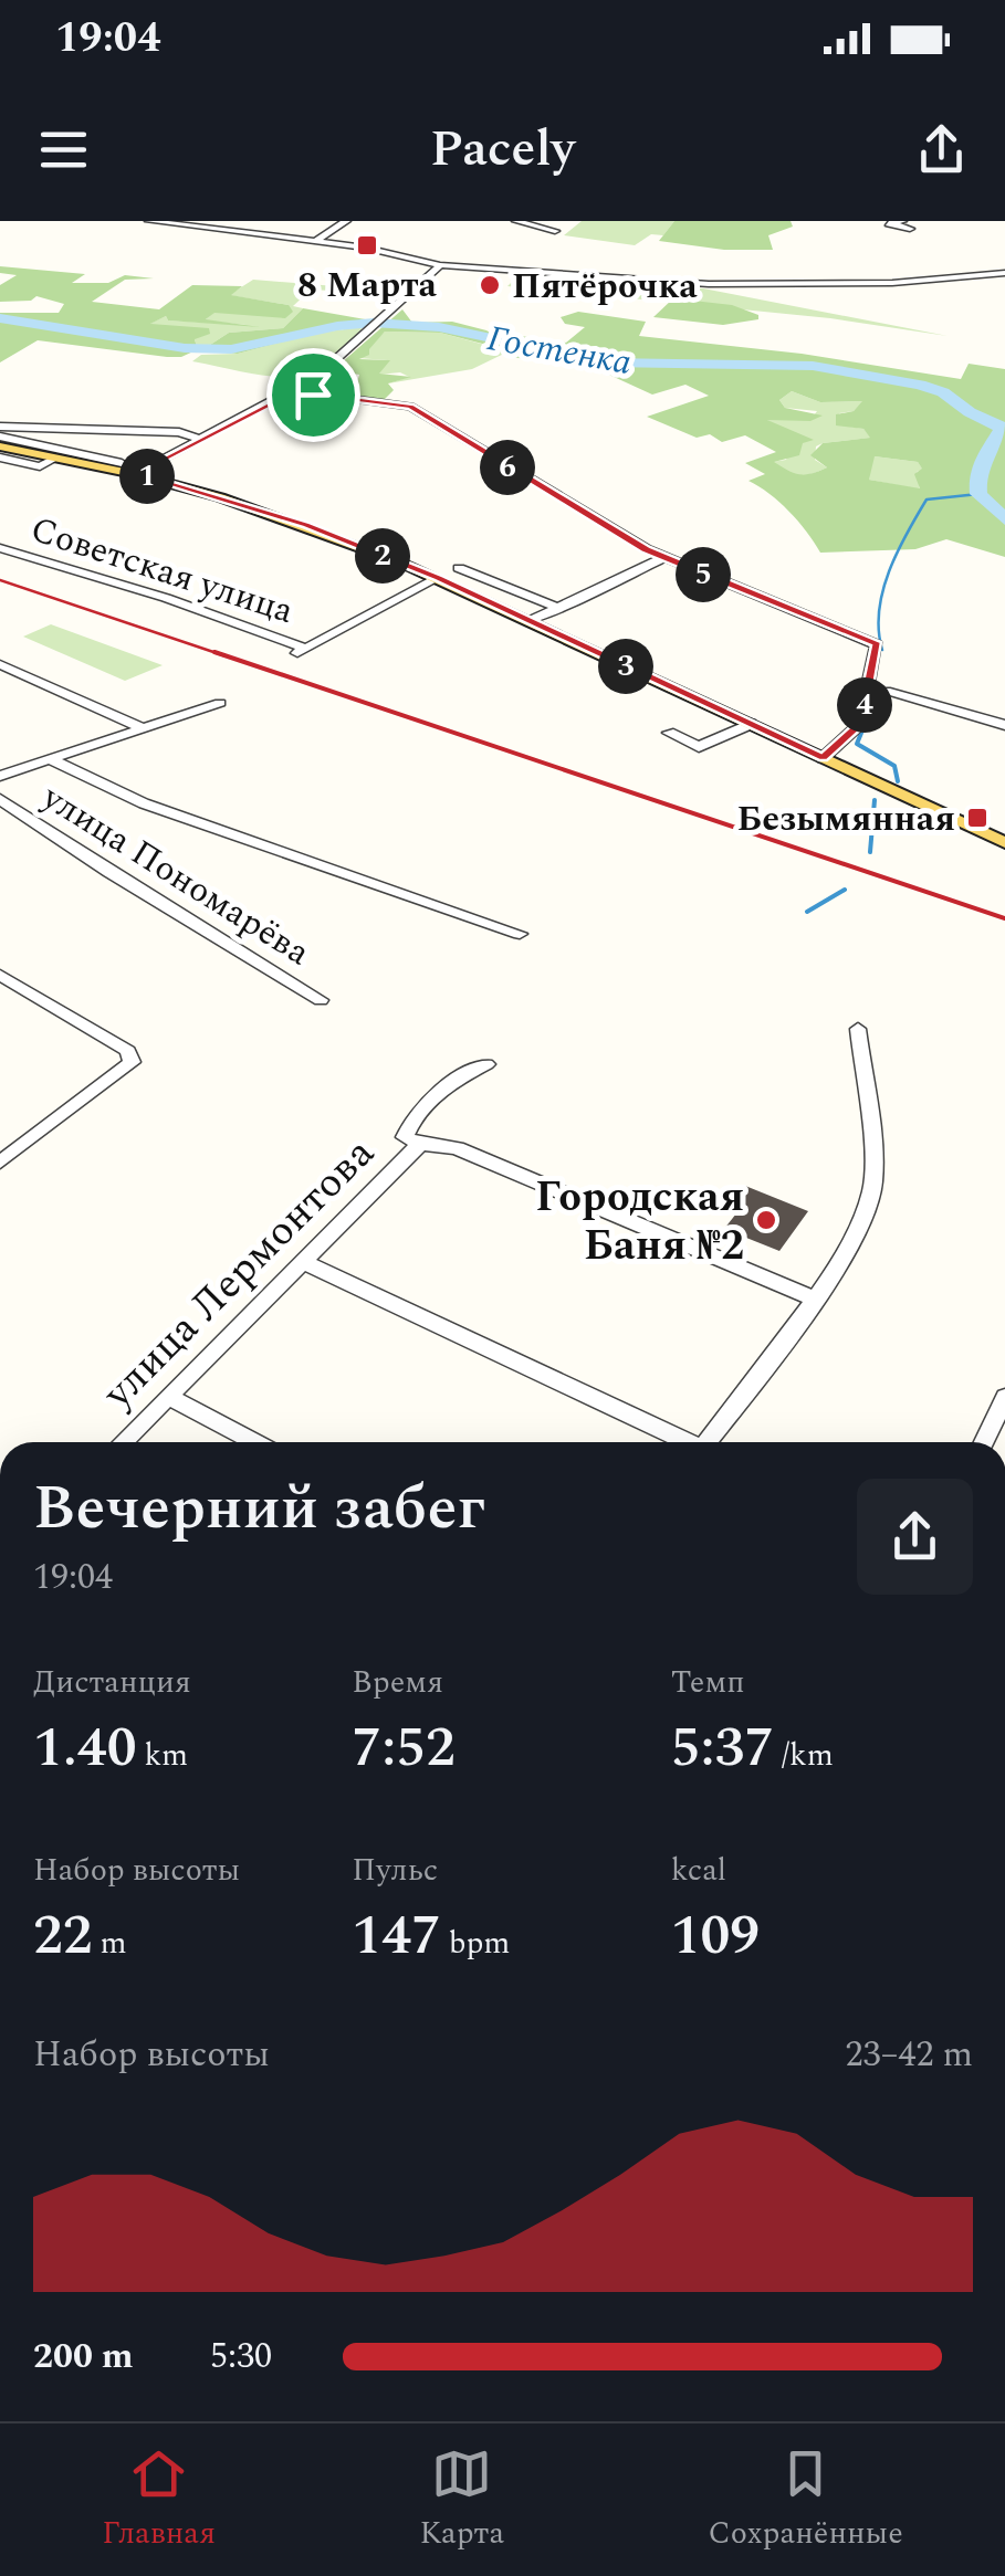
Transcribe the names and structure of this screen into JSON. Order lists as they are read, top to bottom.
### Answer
{
  "streets": {
    "street": ["Советская улица", "улица Пономарёва", "улица Лермонтова"]
  },
  "water": ["Гостенка"],
  "places": {
    "transit": ["8 Марта", "Безымянная"],
    "other": ["Пятёрочка", "Городская Баня №2"]
  },
  "page": {
    "status": "19:04",
    "header": "Pacely",
    "pins": [
      "6",
      "1",
      "2",
      "5",
      "3",
      "4"
    ],
    "heading": ["Вечерний забег", "19:04"],
    "stats": [
      ["Дистанция", "1.40 km"],
      ["Время", "7:52"],
      ["Темп", "5:37 /km"],
      ["Набор высоты", "22 m"],
      ["Пульс", "147 bpm"],
      ["kcal", "109"]
    ],
    "chart": ["Набор высоты", "23–42 m"],
    "list": [
      {
        "name": "200 m",
        "note": "5:30"
      }
    ],
    "tabs": ["Главная", "Карта", "Сохранённые"]
  }
}
